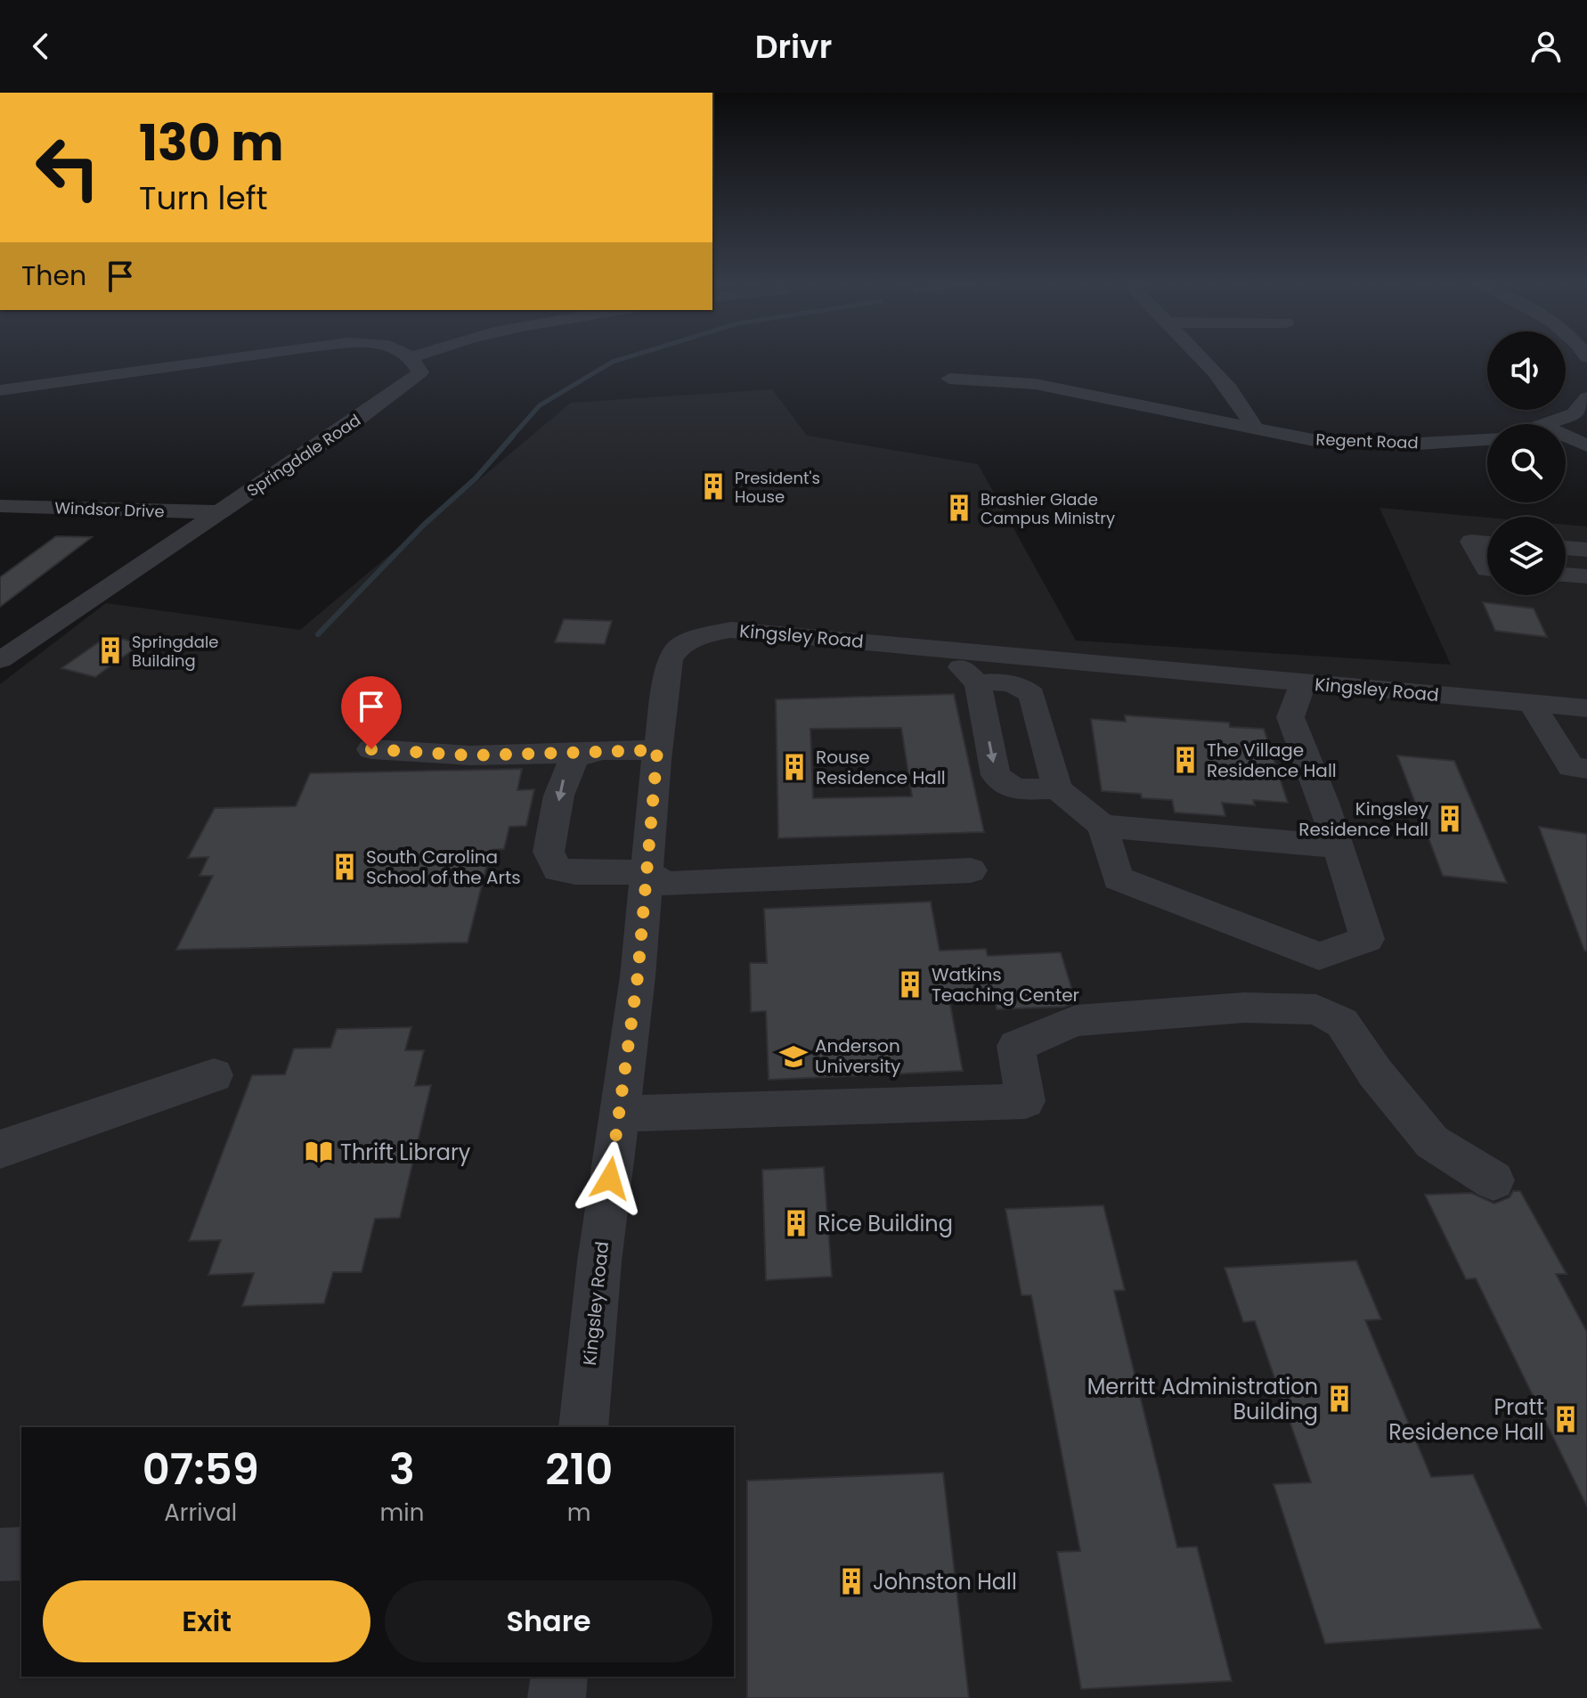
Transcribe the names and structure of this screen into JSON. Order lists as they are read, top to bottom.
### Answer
{
  "streets": {
    "street": [
      "Regent Road",
      "Springdale Road",
      "Windsor Drive",
      "Kingsley Road"
    ]
  },
  "crossings": [
    ["Springdale Road", "Windsor Drive"]
  ],
  "places": {
    "building": [
      "President's House",
      "Brashier Glade Campus Ministry",
      "Springdale Building",
      "The Village Residence Hall",
      "Rouse Residence Hall",
      "Kingsley Residence Hall",
      "South Carolina School of the Arts",
      "Watkins Teaching Center",
      "Rice Building",
      "Merritt Administration Building",
      "Pratt Residence Hall",
      "Johnston Hall"
    ],
    "school or university": ["Anderson University"],
    "library": ["Thrift Library"]
  },
  "page": {
    "header": "Drivr",
    "turn": ["130 m", "Turn left"],
    "then": "Then",
    "eta": [
      "07:59",
      "Arrival",
      "3",
      "min",
      "210",
      "m"
    ],
    "buttons": ["Exit", "Share"]
  }
}
